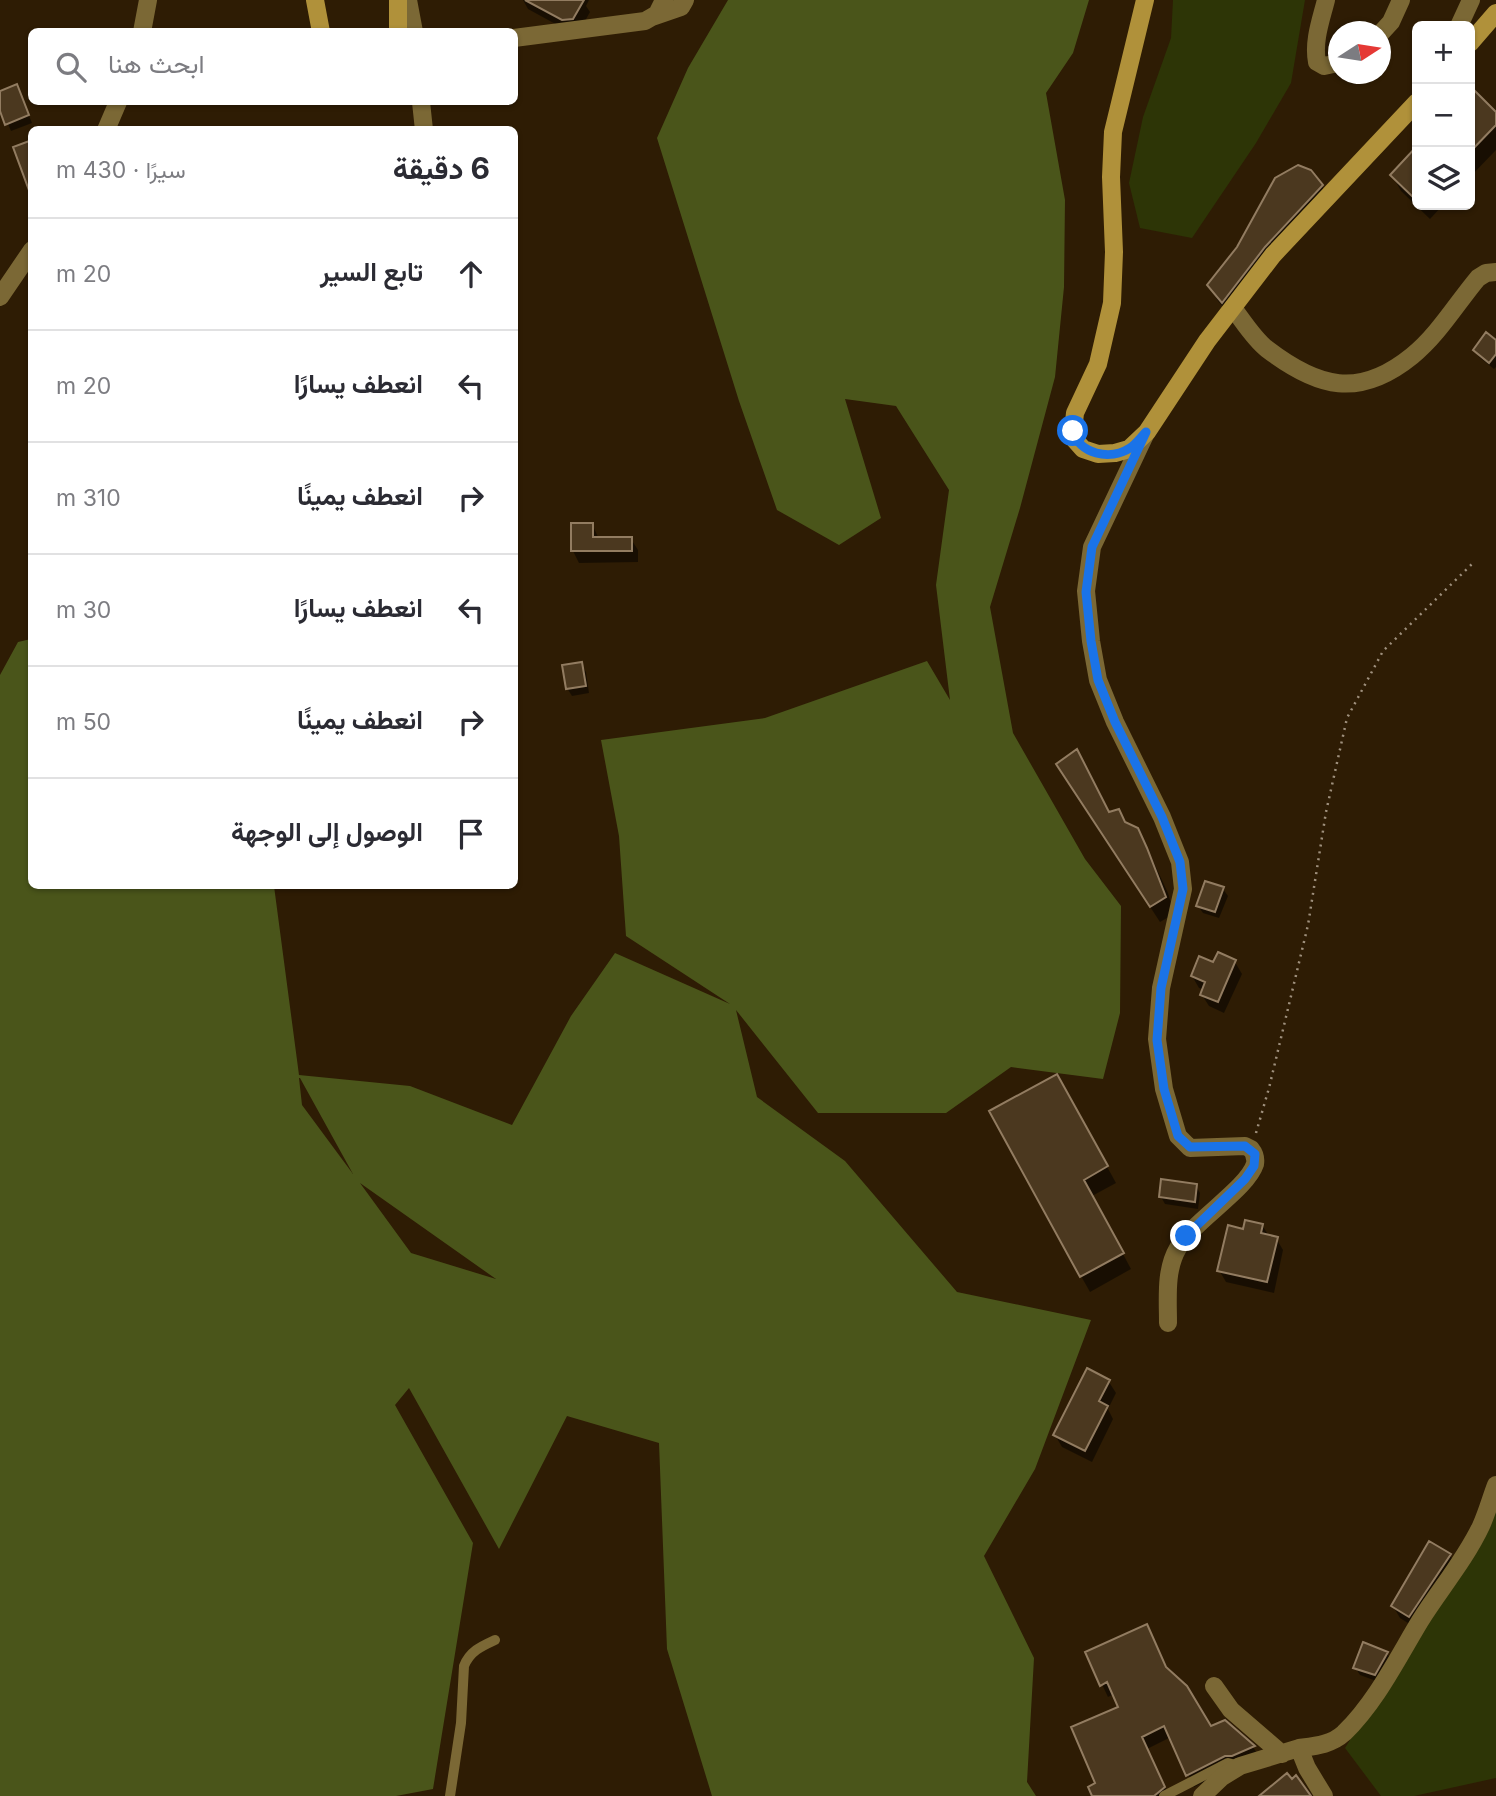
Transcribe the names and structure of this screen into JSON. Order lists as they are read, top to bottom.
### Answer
{
  "north": "right",
  "page": {
    "map_buttons": ["+", "−"],
    "search": "ابحث هنا",
    "heading": ["6 دقيقة", "سيرًا · 430 m"],
    "list": [
      ["تابع السير", "20 m"],
      ["انعطف يسارًا", "20 m"],
      ["انعطف يمينًا", "310 m"],
      ["انعطف يسارًا", "30 m"],
      ["انعطف يمينًا", "50 m"],
      "الوصول إلى الوجهة"
    ]
  }
}
